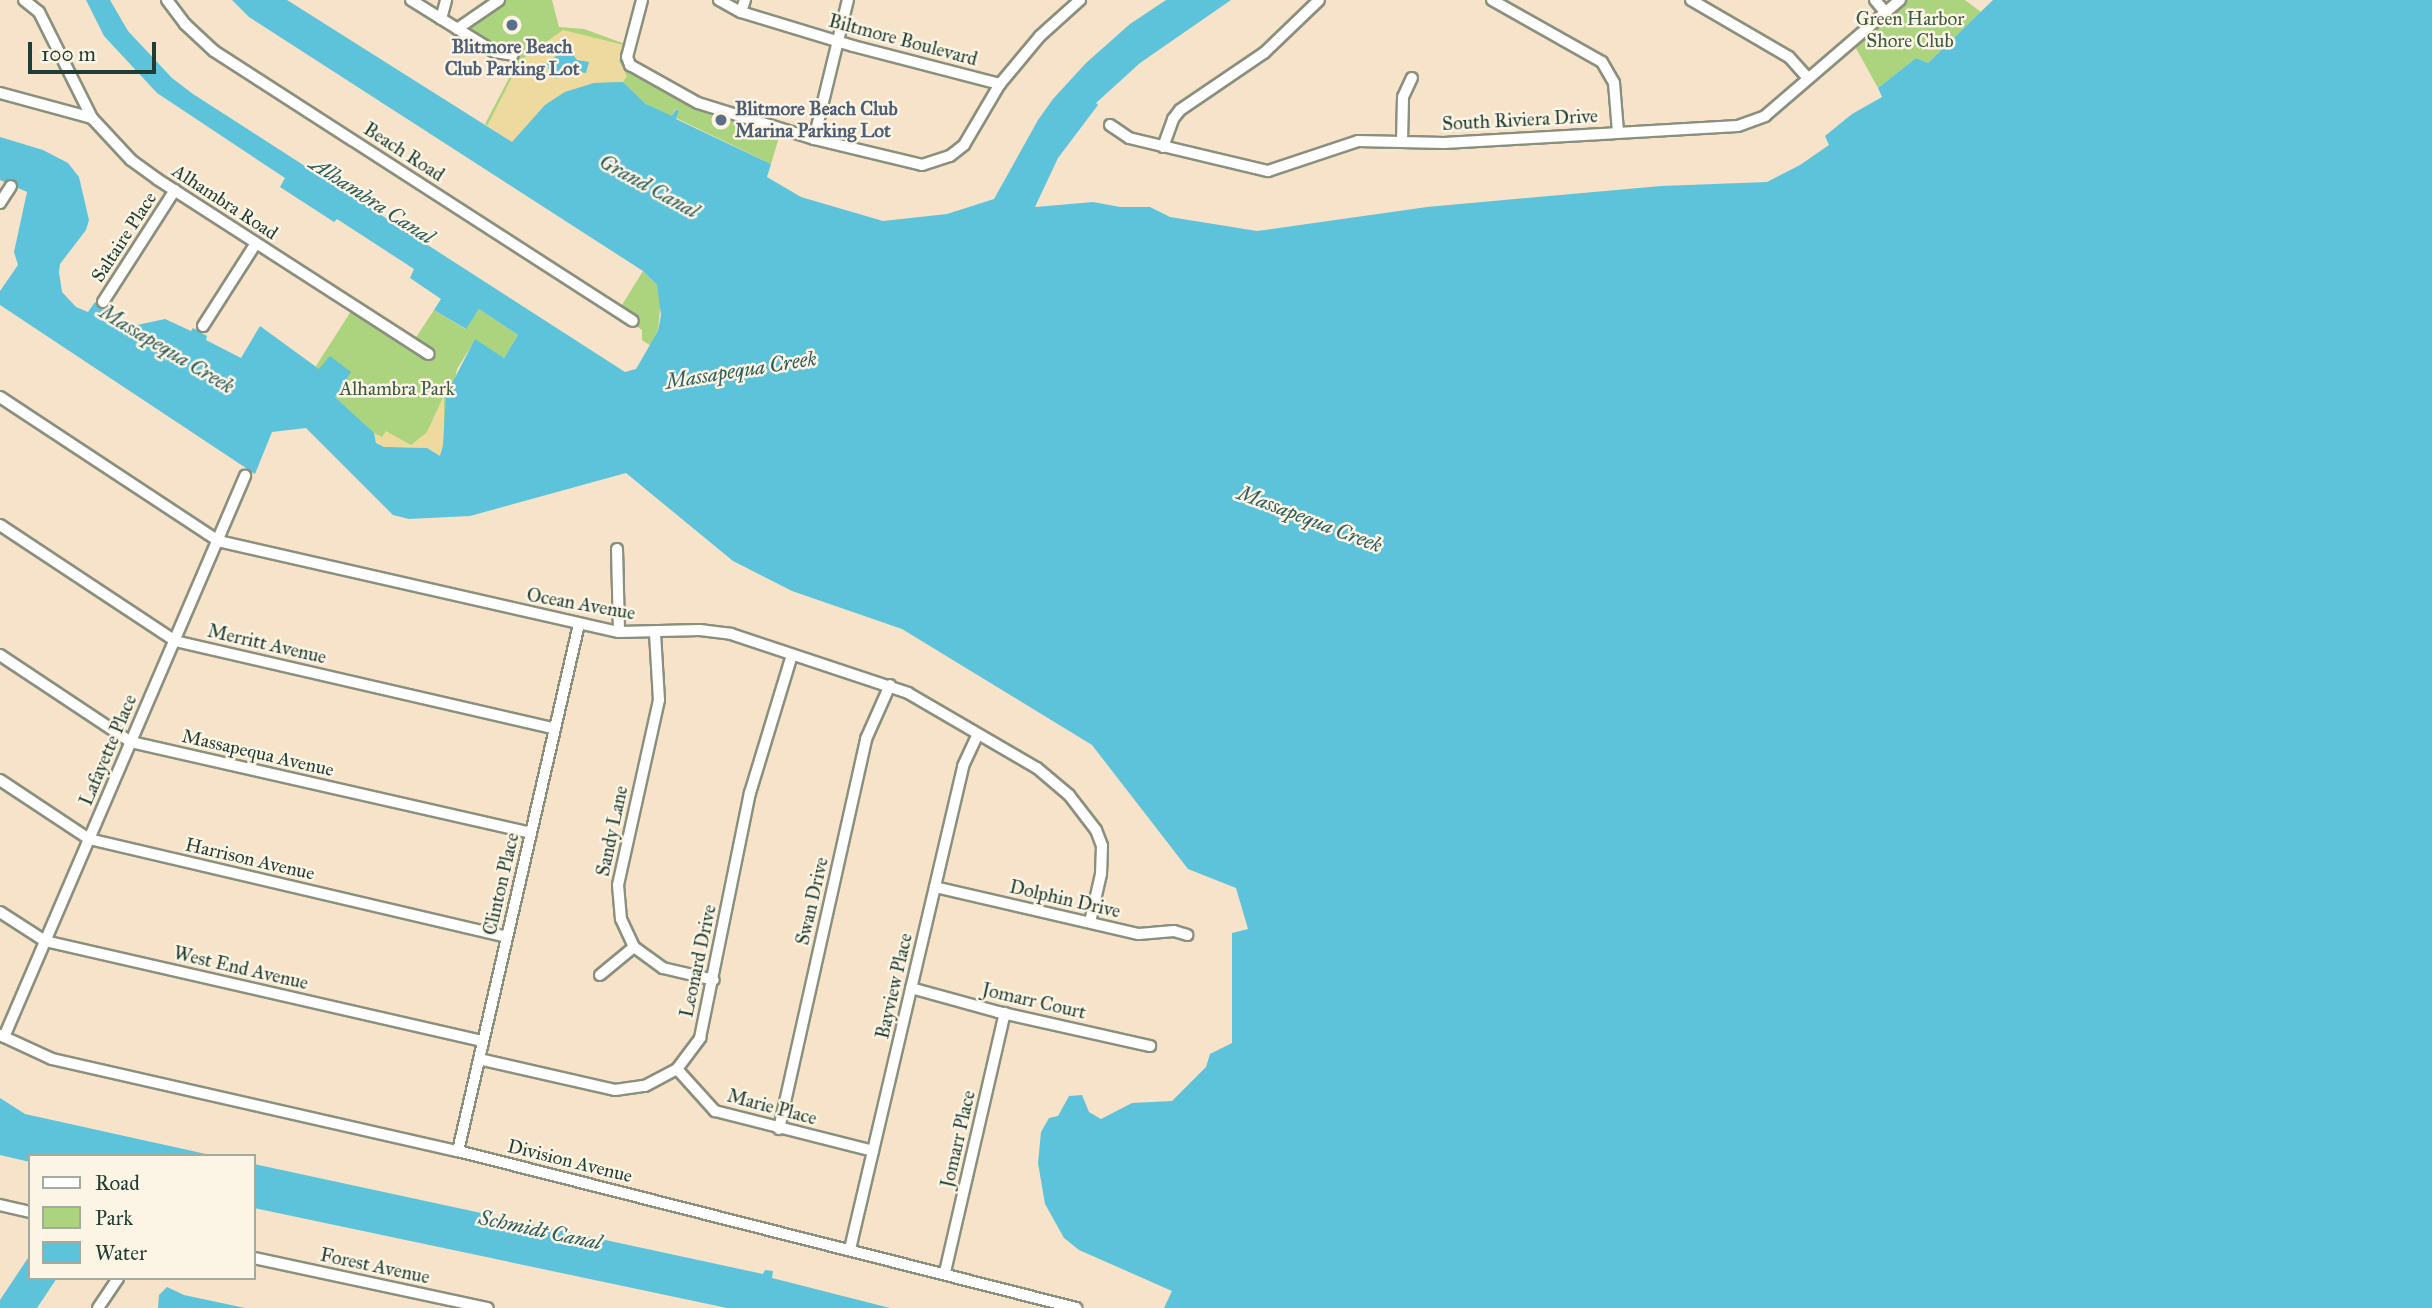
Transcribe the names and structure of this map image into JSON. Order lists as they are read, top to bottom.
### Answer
{
  "streets": {
    "street": [
      "Biltmore Boulevard",
      "South Riviera Drive",
      "Beach Road",
      "Alhambra Road",
      "Saltaire Place",
      "Ocean Avenue",
      "Merritt Avenue",
      "Lafayette Place",
      "Massapequa Avenue",
      "Sandy Lane",
      "Harrison Avenue",
      "Clinton Place",
      "Dolphin Drive",
      "Swan Drive",
      "Leonard Drive",
      "West End Avenue",
      "Bayview Place",
      "Jomarr Court",
      "Marie Place",
      "Jomarr Place",
      "Division Avenue",
      "Forest Avenue"
    ]
  },
  "crossings": [
    ["Alhambra Road", "Saltaire Place"],
    ["Ocean Avenue", "Lafayette Place"],
    ["Ocean Avenue", "Sandy Lane"],
    ["Ocean Avenue", "Clinton Place"],
    ["Ocean Avenue", "Dolphin Drive"],
    ["Ocean Avenue", "Swan Drive"],
    ["Ocean Avenue", "Leonard Drive"],
    ["Ocean Avenue", "Bayview Place"],
    ["Merritt Avenue", "Lafayette Place"],
    ["Merritt Avenue", "Clinton Place"],
    ["Lafayette Place", "Massapequa Avenue"],
    ["Lafayette Place", "Harrison Avenue"],
    ["Lafayette Place", "West End Avenue"],
    ["Lafayette Place", "Division Avenue"],
    ["Massapequa Avenue", "Clinton Place"],
    ["Harrison Avenue", "Clinton Place"],
    ["Clinton Place", "Leonard Drive"],
    ["Clinton Place", "West End Avenue"],
    ["Clinton Place", "Division Avenue"],
    ["Dolphin Drive", "Bayview Place"],
    ["Swan Drive", "Marie Place"],
    ["Leonard Drive", "Marie Place"],
    ["Bayview Place", "Jomarr Court"],
    ["Bayview Place", "Marie Place"],
    ["Bayview Place", "Division Avenue"],
    ["Jomarr Court", "Jomarr Place"],
    ["Jomarr Place", "Division Avenue"]
  ],
  "water": [
    "Grand Canal",
    "Alhambra Canal",
    "Massapequa Creek",
    "Schmidt Canal"
  ],
  "parks": ["Green Harbor Shore Club", "Alhambra Park"],
  "places": ["Blitmore Beach Club Parking Lot", "Blitmore Beach Club Marina Parking Lot"],
  "legend": ["Road", "Park", "Water"],
  "scale_bar": "100 m"
}
